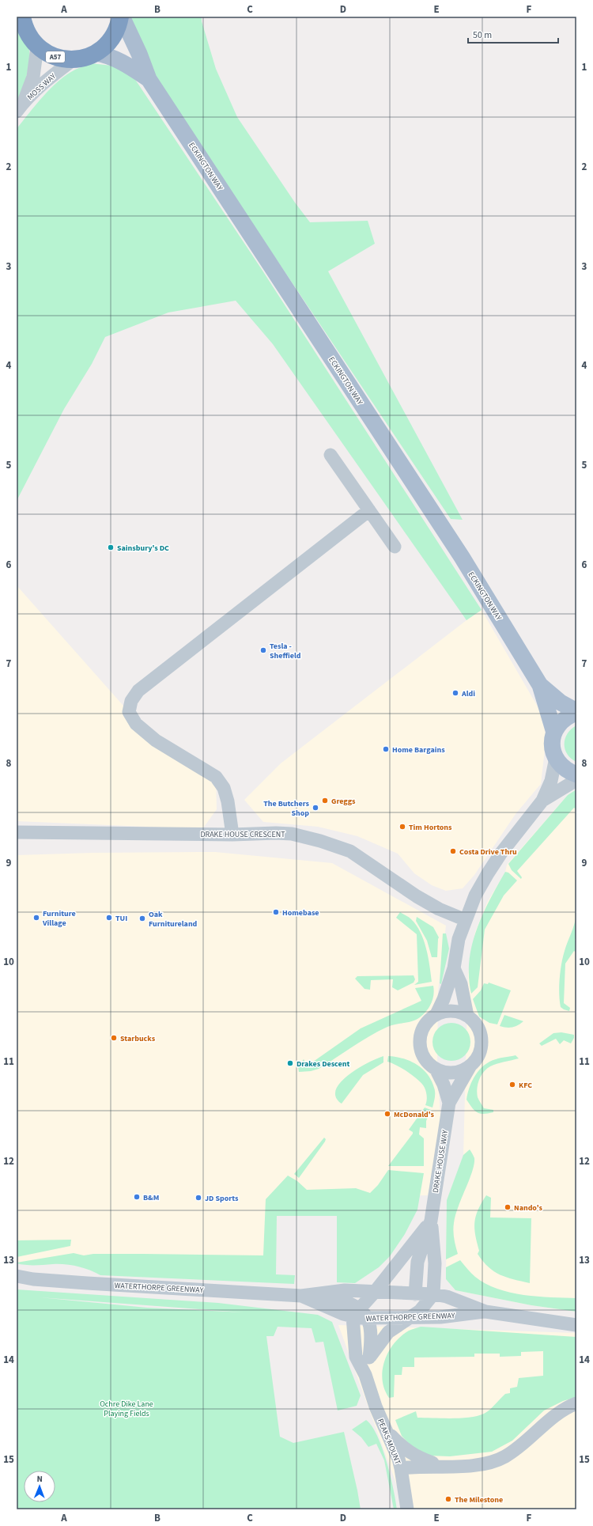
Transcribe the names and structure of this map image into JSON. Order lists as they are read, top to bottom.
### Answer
{
  "streets": {
    "highway": ["A57"],
    "main road": ["ECKINGTON WAY"],
    "street": [
      "MOSS WAY",
      "DRAKE HOUSE CRESCENT",
      "DRAKE HOUSE WAY",
      "WATERTHORPE GREENWAY",
      "PEAKS MOUNT"
    ]
  },
  "crossings": [
    ["A57", "MOSS WAY"],
    ["A57", "ECKINGTON WAY"],
    ["DRAKE HOUSE CRESCENT", "DRAKE HOUSE WAY"],
    ["DRAKE HOUSE WAY", "WATERTHORPE GREENWAY"],
    ["WATERTHORPE GREENWAY", "PEAKS MOUNT"]
  ],
  "parks": ["Ochre Dike Lane Playing Fields"],
  "places": [
    "Sainsbury's DC",
    "Tesla - Sheffield",
    "Aldi",
    "Home Bargains",
    "Greggs",
    "The Butchers Shop",
    "Tim Hortons",
    "Costa Drive Thru",
    "Homebase",
    "Furniture Village",
    "TUI",
    "Oak Furnitureland",
    "Starbucks",
    "Drakes Descent",
    "KFC",
    "McDonald's",
    "B&M",
    "JD Sports",
    "Nando's",
    "The Milestone"
  ],
  "scale_bar": "50 m",
  "north": "top",
  "grid": {
    "columns": [
      "A",
      "B",
      "C",
      "D",
      "E",
      "F"
    ],
    "rows": [
      "1",
      "2",
      "3",
      "4",
      "5",
      "6",
      "7",
      "8",
      "9",
      "10",
      "11",
      "12",
      "13",
      "14",
      "15"
    ]
  }
}
